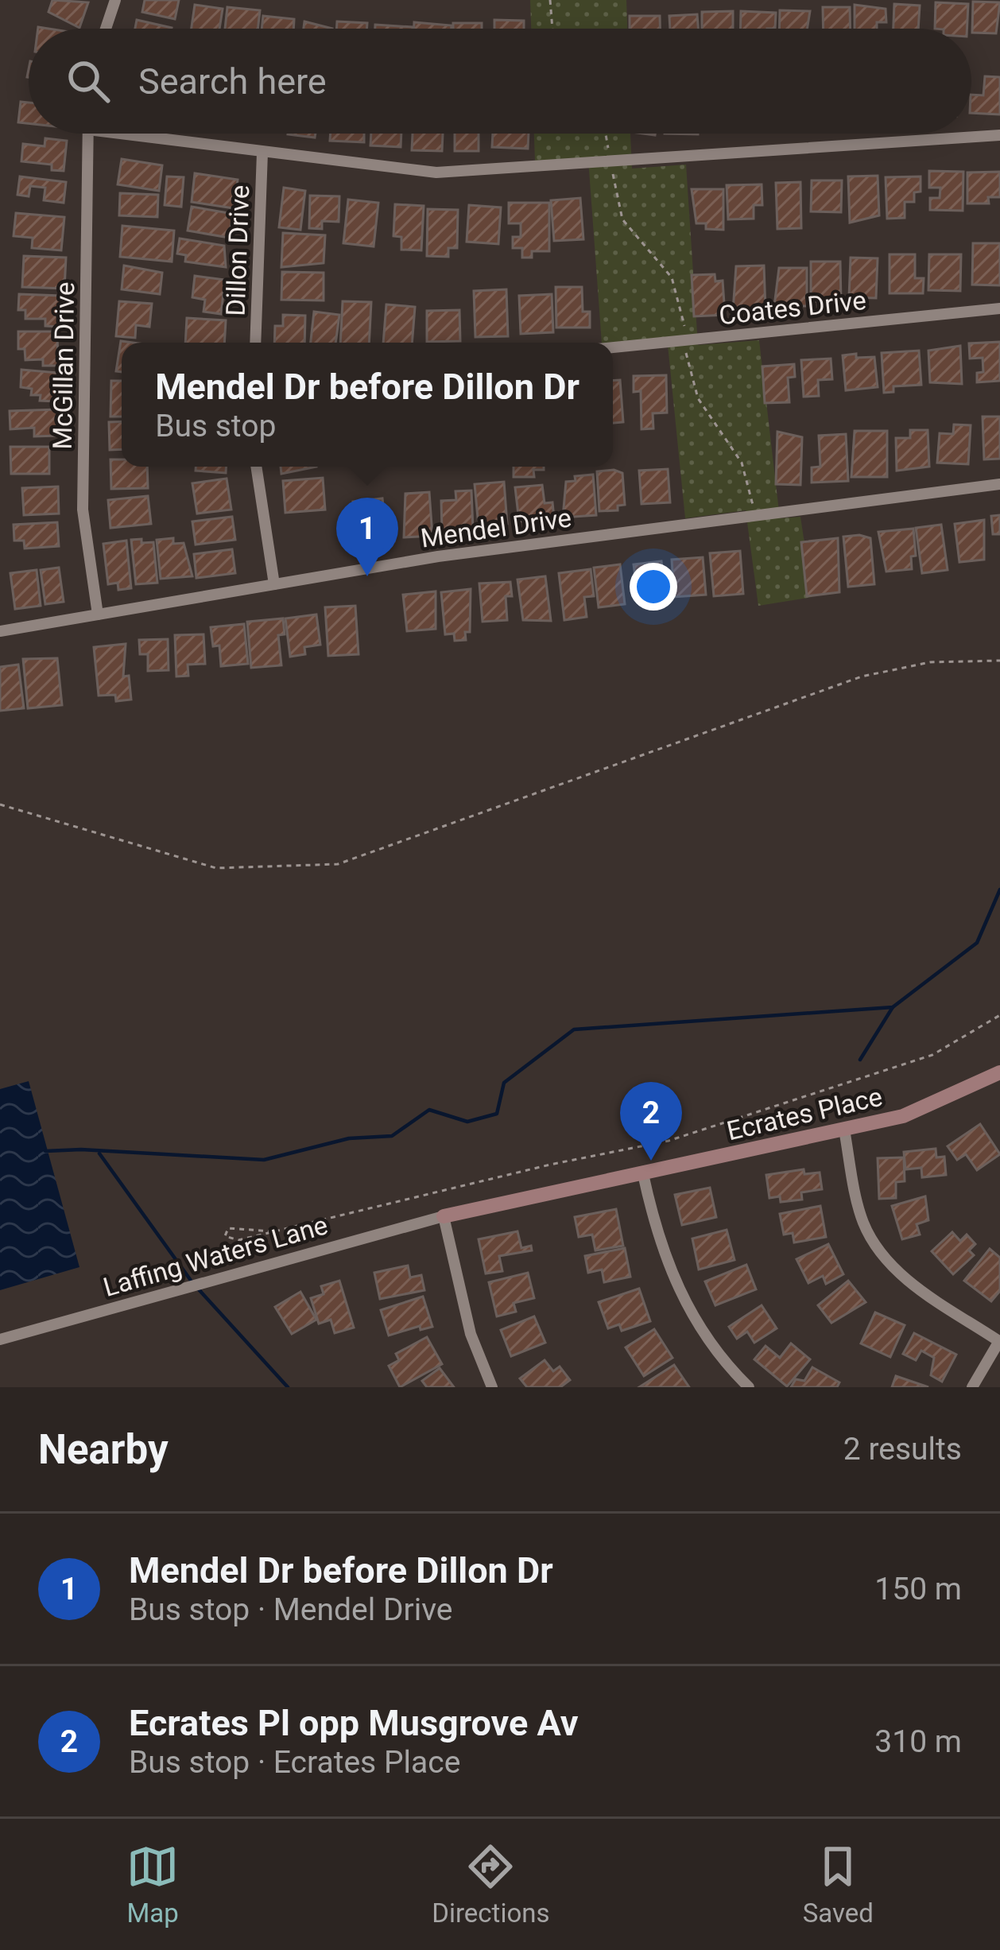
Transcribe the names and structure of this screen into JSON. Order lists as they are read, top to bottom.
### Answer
{
  "streets": {
    "street": [
      "Dillon Drive",
      "Coates Drive",
      "McGillan Drive",
      "Mendel Drive",
      "Ecrates Place",
      "Laffing Waters Lane"
    ]
  },
  "crossings": [
    ["McGillan Drive", "Mendel Drive"],
    ["Ecrates Place", "Laffing Waters Lane"]
  ],
  "page": {
    "search": "Search here",
    "popup": ["Mendel Dr before Dillon Dr", "Bus stop"],
    "pins": ["1", "2"],
    "heading": ["Nearby", "2 results"],
    "list": [
      {
        "mark": "1",
        "name": "Mendel Dr before Dillon Dr",
        "note": "Bus stop · Mendel Drive",
        "value": "150 m"
      },
      {
        "mark": "2",
        "name": "Ecrates Pl opp Musgrove Av",
        "note": "Bus stop · Ecrates Place",
        "value": "310 m"
      }
    ],
    "nav": ["Map", "Directions", "Saved"]
  }
}
